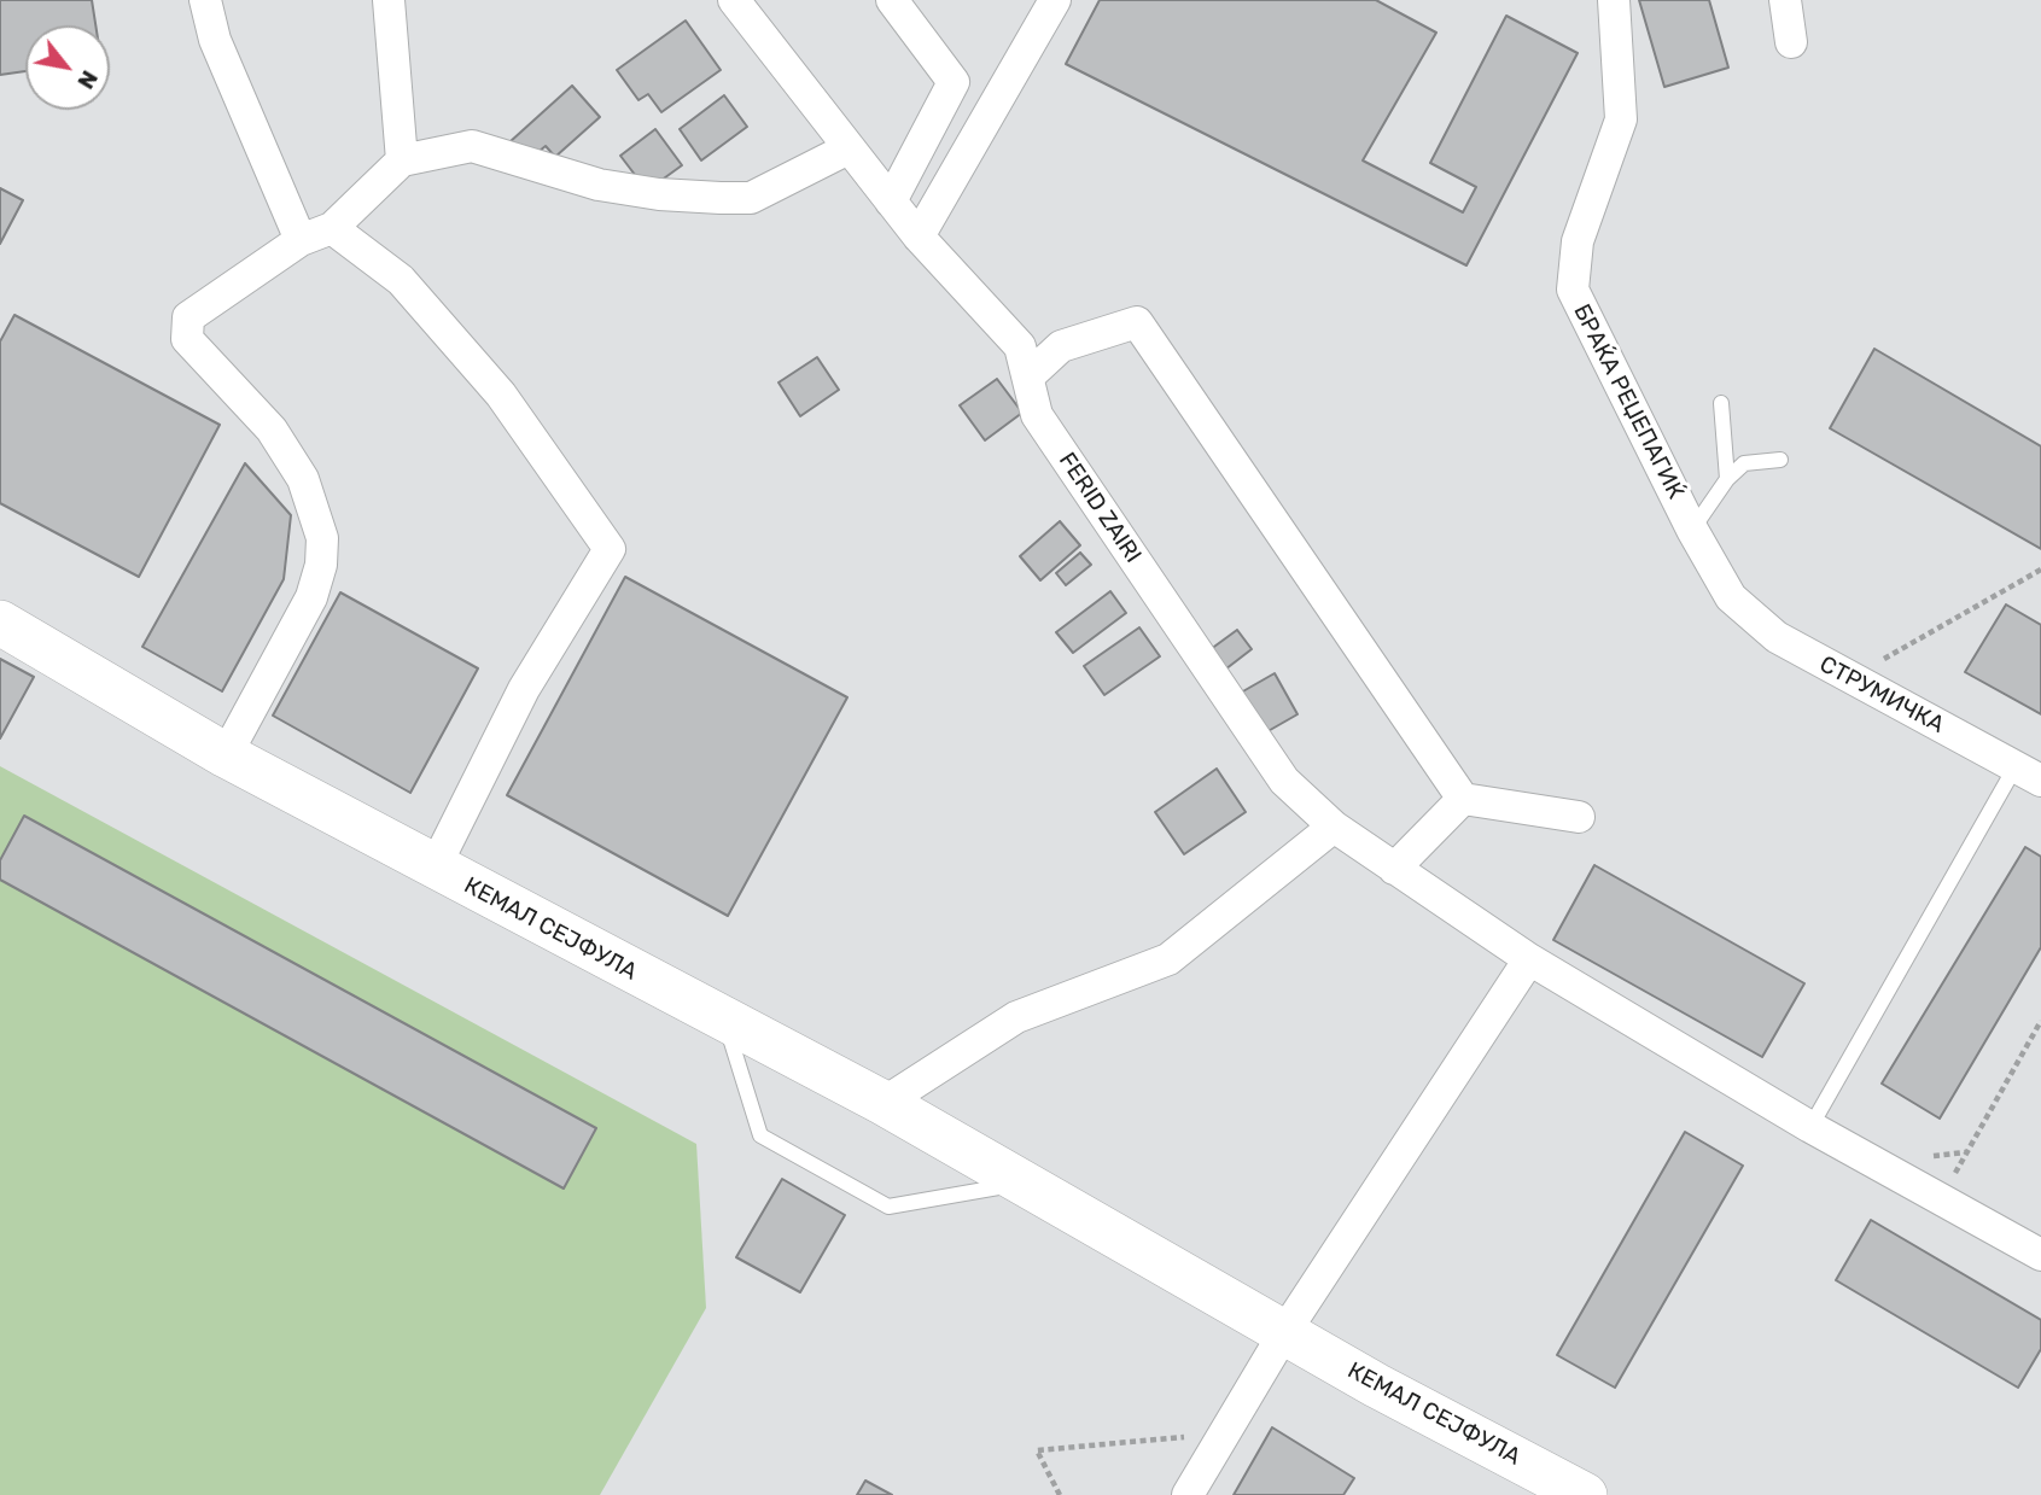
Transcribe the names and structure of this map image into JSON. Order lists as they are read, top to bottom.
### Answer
{
  "streets": {
    "street": [
      "БРАЌА РЕЏЕПАГИЌ",
      "FERID ZAIRI",
      "СТРУМИЧКА",
      "КЕМАЛ СЕЈФУЛА"
    ]
  },
  "crossings": [
    ["БРАЌА РЕЏЕПАГИЌ", "СТРУМИЧКА"]
  ],
  "north": "bottom right"
}
